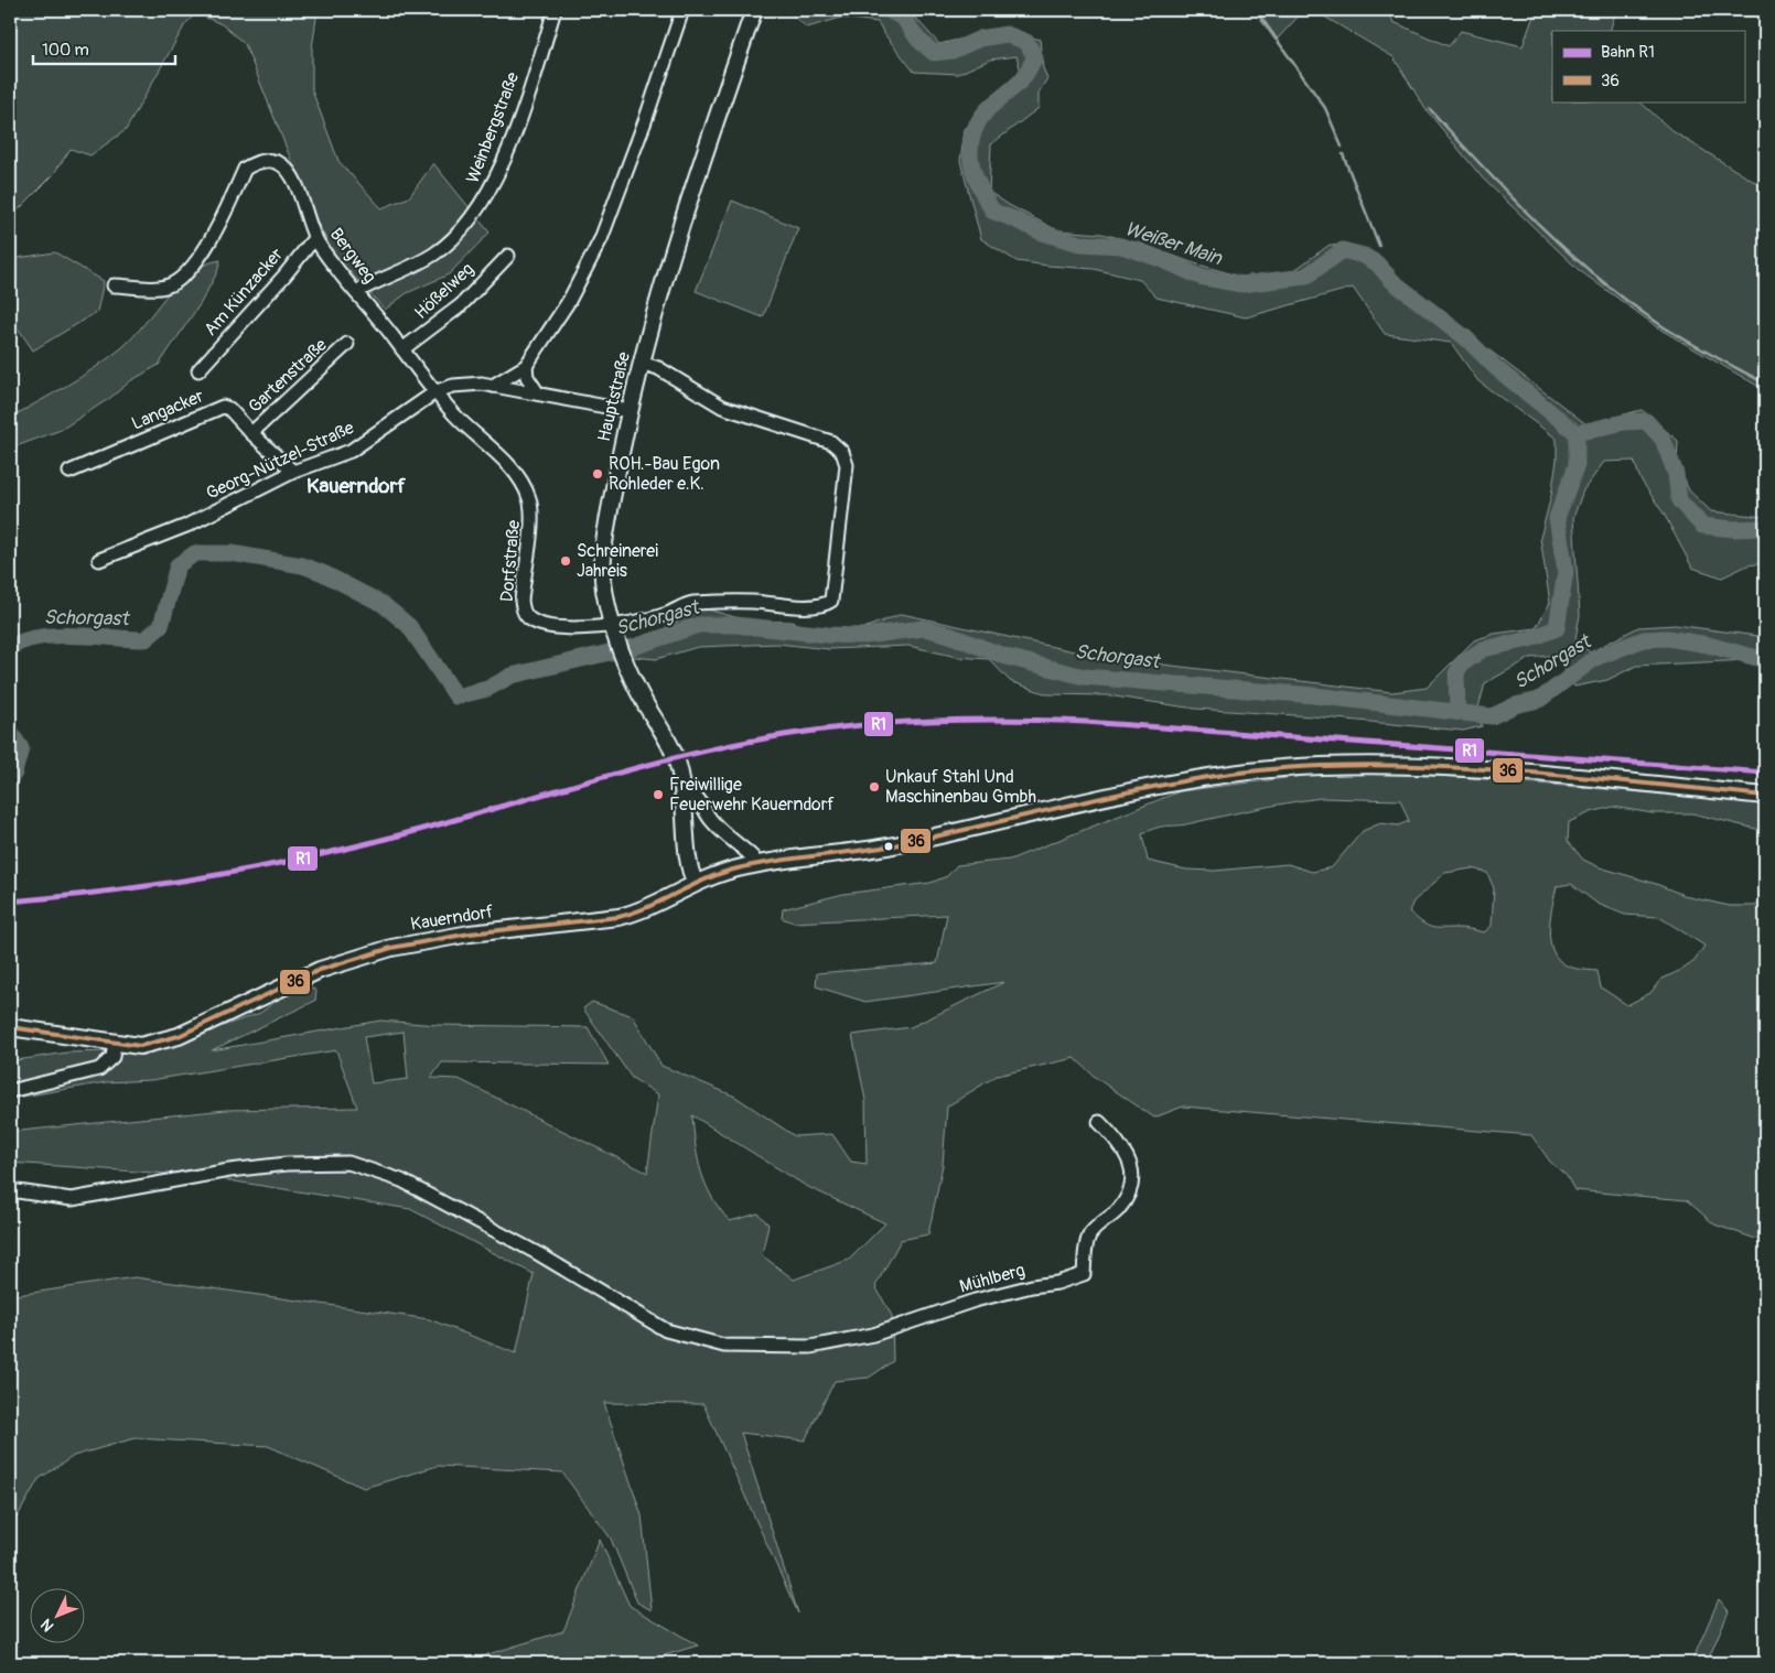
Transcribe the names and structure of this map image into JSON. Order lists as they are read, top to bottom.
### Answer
{
  "streets": {
    "main road": ["Hauptstraße", "Kauerndorf"],
    "street": [
      "Weinbergstraße",
      "Bergweg",
      "Hößelweg",
      "Am Künzacker",
      "Gartenstraße",
      "Langacker",
      "Georg-Nützel-Straße",
      "Dorfstraße",
      "Mühlberg"
    ]
  },
  "crossings": [
    ["Weinbergstraße", "Bergweg"],
    ["Bergweg", "Hößelweg"],
    ["Bergweg", "Am Künzacker"],
    ["Bergweg", "Georg-Nützel-Straße"],
    ["Bergweg", "Dorfstraße"],
    ["Gartenstraße", "Langacker"],
    ["Hauptstraße", "Dorfstraße"],
    ["Hauptstraße", "Kauerndorf"],
    ["Langacker", "Georg-Nützel-Straße"],
    ["Georg-Nützel-Straße", "Dorfstraße"]
  ],
  "districts": ["Kauerndorf"],
  "water": ["Weißer Main", "Schorgast"],
  "places": [
    "ROH.-Bau Egon Rohleder e.K.",
    "Schreinerei Jahreis",
    "Unkauf Stahl Und Maschinenbau Gmbh",
    "Freiwillige Feuerwehr Kauerndorf"
  ],
  "lines": ["rail line R1", "transit line 36"],
  "legend": ["Bahn R1", "36"],
  "scale_bar": "100 m",
  "north": "bottom left"
}
